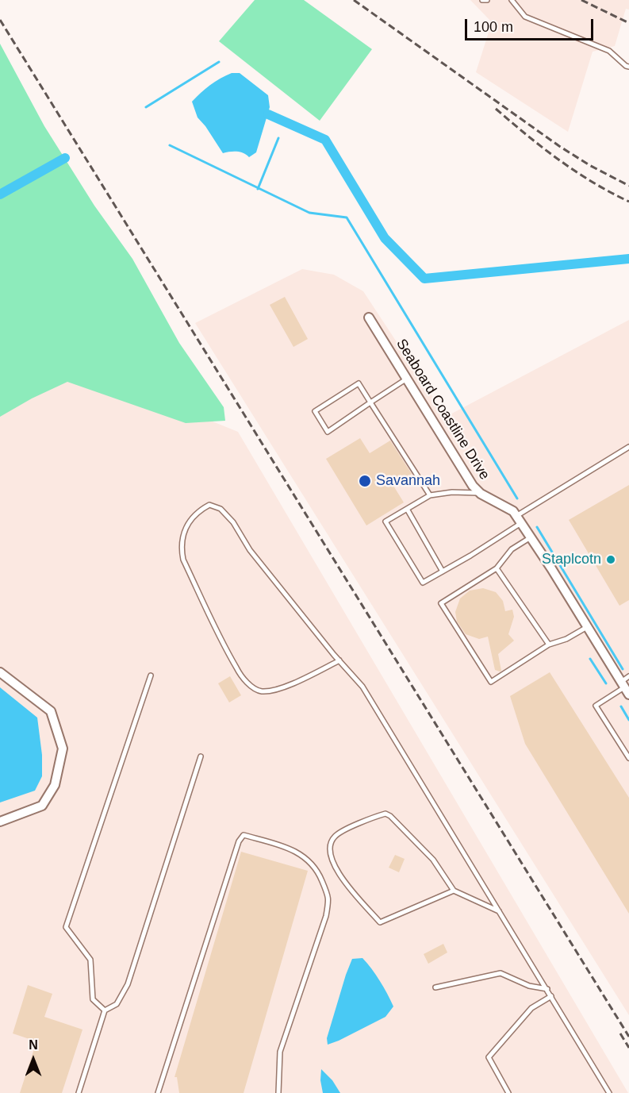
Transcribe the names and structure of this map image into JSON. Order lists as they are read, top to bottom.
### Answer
{
  "streets": {
    "street": ["Seaboard Coastline Drive"]
  },
  "places": ["Savannah", "Staplcotn"],
  "scale_bar": "100 m",
  "north": "top"
}
